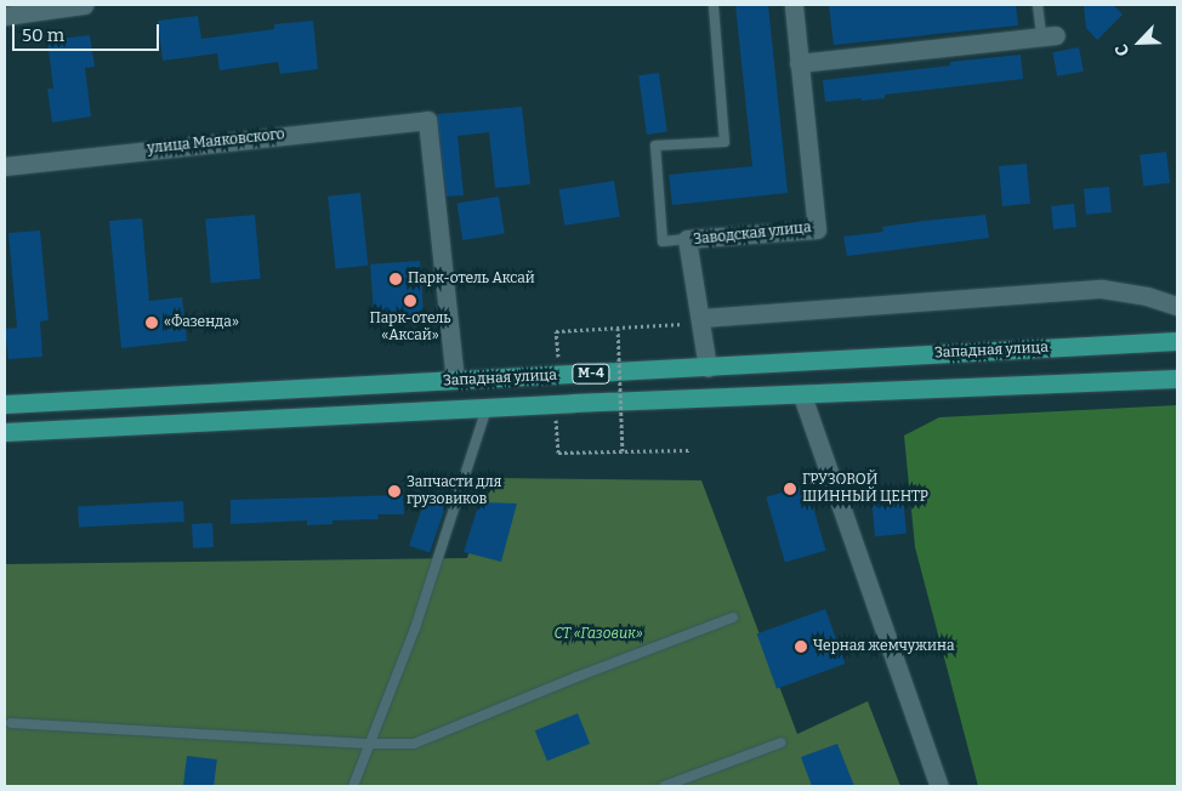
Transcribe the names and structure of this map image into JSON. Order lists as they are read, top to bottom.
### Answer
{
  "streets": {
    "main road": ["Западная улица", "М-4"],
    "street": ["улица Маяковского", "Заводская улица"]
  },
  "crossings": [
    ["улица Маяковского", "Западная улица"],
    ["Заводская улица", "Западная улица"]
  ],
  "parks": ["СТ «Газовик»"],
  "places": [
    "Парк-отель Аксай",
    "Парк-отель «Аксай»",
    "«Фазенда»",
    "ГРУЗОВОЙ ШИННЫЙ ЦЕНТР",
    "Запчасти для грузовиков",
    "Черная жемчужина"
  ],
  "scale_bar": "50 m",
  "north": "bottom left"
}
